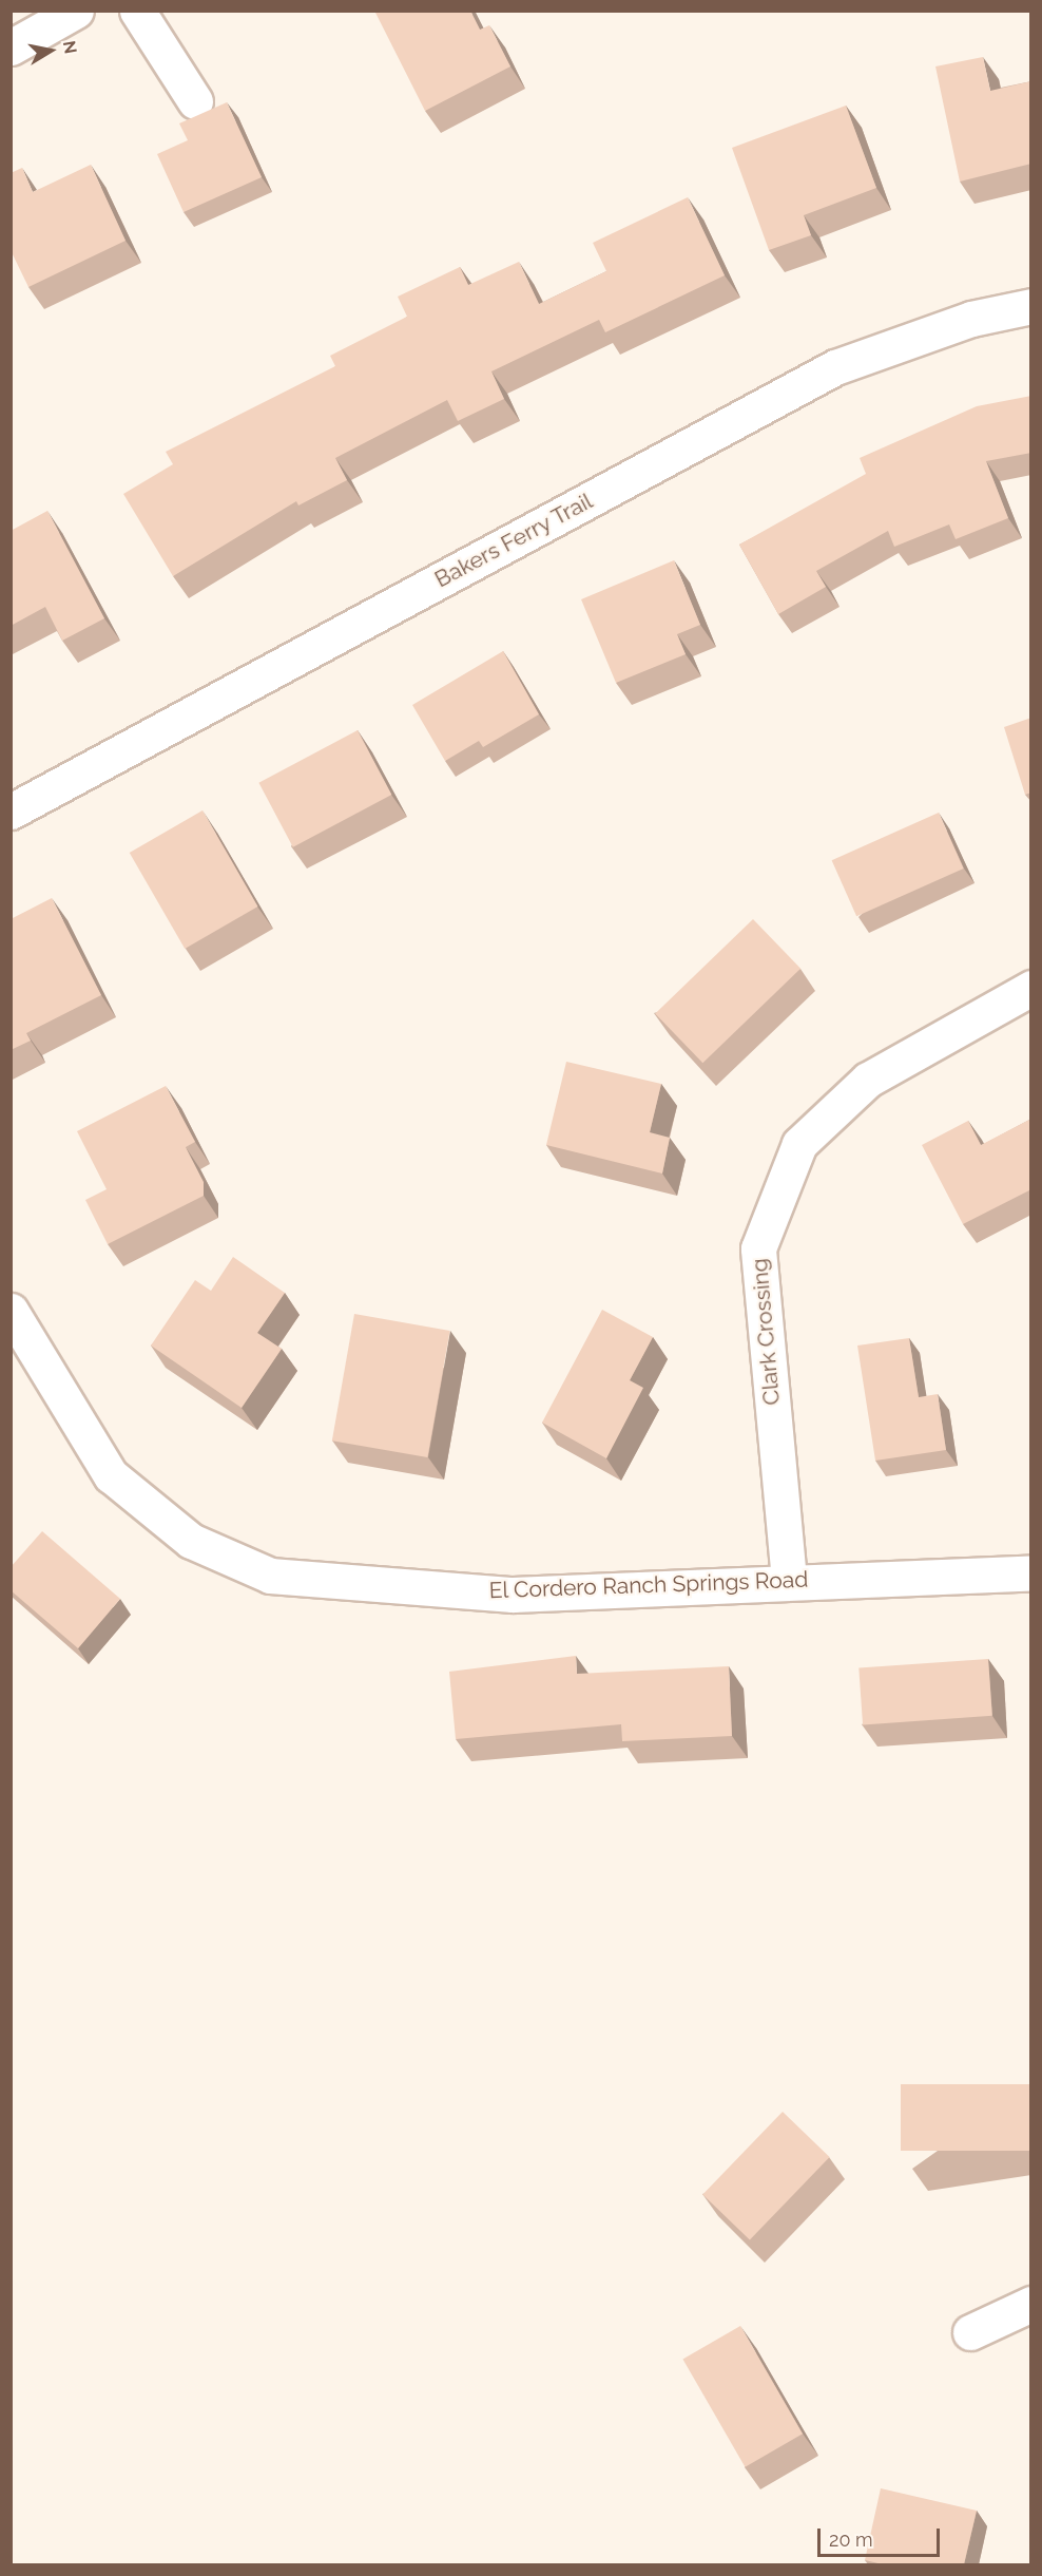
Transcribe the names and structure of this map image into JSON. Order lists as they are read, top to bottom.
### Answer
{
  "streets": {
    "street": ["Bakers Ferry Trail", "Clark Crossing", "El Cordero Ranch Springs Road"]
  },
  "crossings": [
    ["Clark Crossing", "El Cordero Ranch Springs Road"]
  ],
  "scale_bar": "20 m",
  "north": "right"
}
